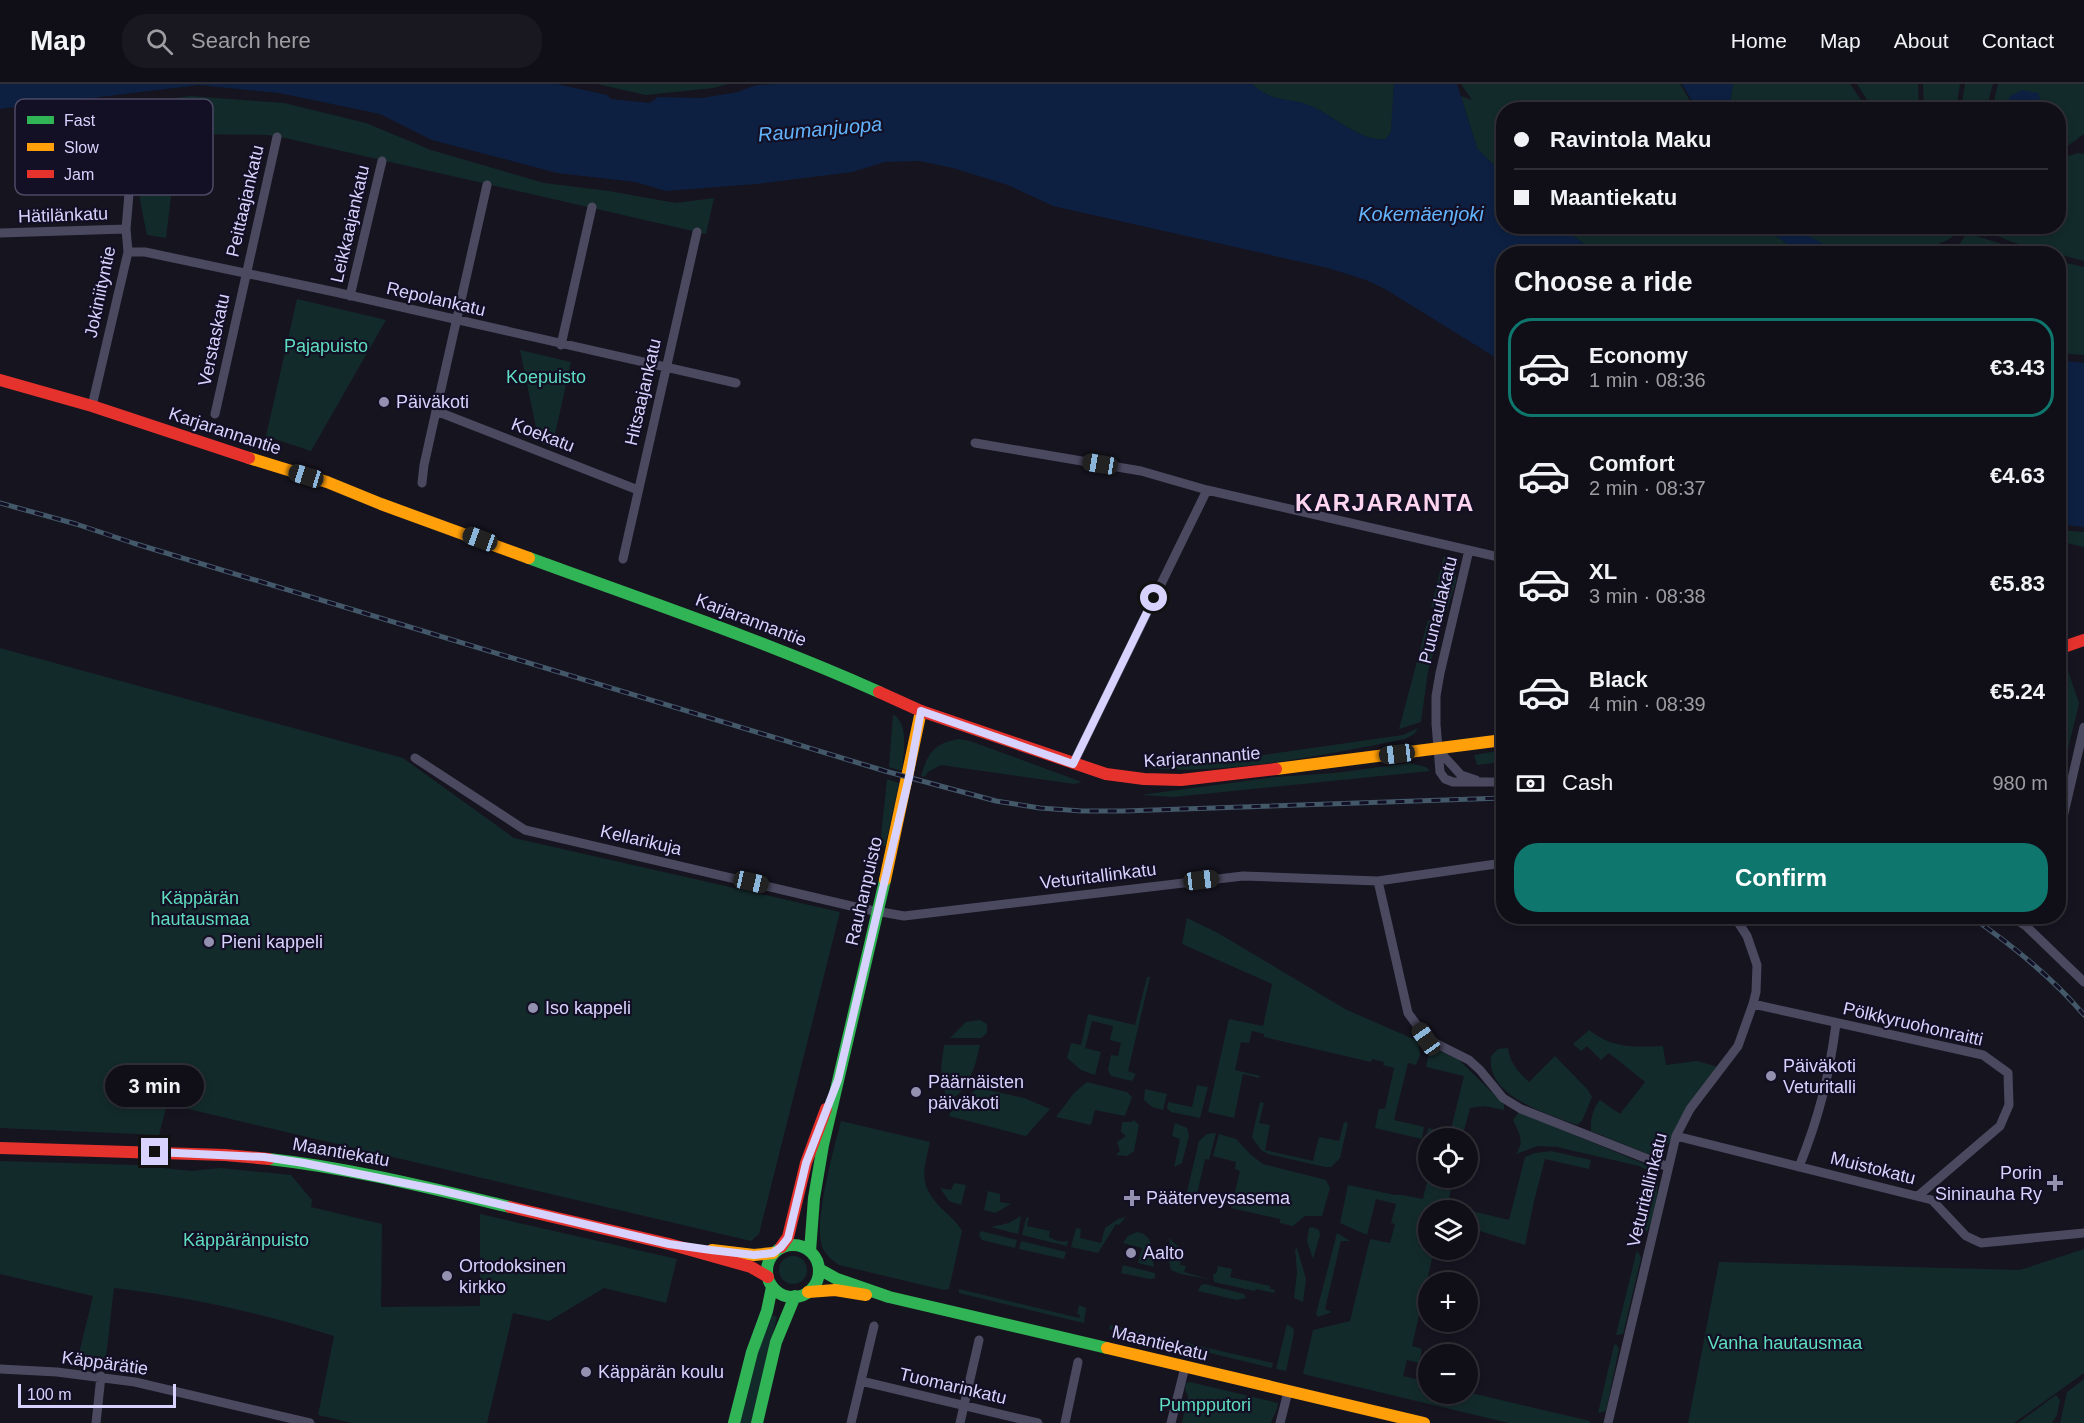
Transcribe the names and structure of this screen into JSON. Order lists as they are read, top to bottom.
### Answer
{
  "streets": {
    "main road": ["Karjarannantie", "Rauhanpuisto", "Maantiekatu"],
    "street": [
      "Peittaajankatu",
      "Hätilänkatu",
      "Leikkaajankatu",
      "Jokiniityntie",
      "Repolankatu",
      "Verstaskatu",
      "Hitsaajankatu",
      "Koekatu",
      "Puunaulakatu",
      "Kellarikuja",
      "Veturitallinkatu",
      "Pölkkyruohonraitti",
      "Muistokatu",
      "Käppärätie",
      "Tuomarinkatu"
    ]
  },
  "crossings": [
    ["Peittaajankatu", "Repolankatu"],
    ["Peittaajankatu", "Verstaskatu"],
    ["Hätilänkatu", "Jokiniityntie"],
    ["Leikkaajankatu", "Repolankatu"],
    ["Jokiniityntie", "Repolankatu"],
    ["Jokiniityntie", "Karjarannantie"],
    ["Repolankatu", "Verstaskatu"],
    ["Repolankatu", "Hitsaajankatu"],
    ["Hitsaajankatu", "Koekatu"],
    ["Karjarannantie", "Puunaulakatu"],
    ["Karjarannantie", "Rauhanpuisto"],
    ["Kellarikuja", "Veturitallinkatu"],
    ["Kellarikuja", "Rauhanpuisto"],
    ["Veturitallinkatu", "Rauhanpuisto"],
    ["Veturitallinkatu", "Pölkkyruohonraitti"],
    ["Veturitallinkatu", "Muistokatu"],
    ["Rauhanpuisto", "Maantiekatu"],
    ["Pölkkyruohonraitti", "Muistokatu"]
  ],
  "districts": ["KARJARANTA"],
  "water": ["Raumanjuopa", "Kokemäenjoki"],
  "parks": [
    "Pajapuisto",
    "Koepuisto",
    "Käppärän hautausmaa",
    "Käppäränpuisto",
    "Vanha hautausmaa",
    "Pumpputori"
  ],
  "places": {
    "other": [
      "Päiväkoti",
      "Pieni kappeli",
      "Iso kappeli",
      "Päiväkoti Veturitalli",
      "Päärnäisten päiväkoti",
      "Aalto",
      "Ortodoksinen kirkko",
      "Käppärän koulu"
    ],
    "health": ["Porin Sininauha Ry", "Pääterveysasema"]
  },
  "legend": ["Fast", "Slow", "Jam"],
  "scale_bar": "100 m",
  "page": {
    "header": "Map",
    "search": "Search here",
    "nav": [
      "Home",
      "Map",
      "About",
      "Contact"
    ],
    "banner": ["Ravintola Maku", "Maantiekatu"],
    "heading": "Choose a ride",
    "list": [
      {
        "name": "Economy",
        "note": "1 min · 08:36",
        "value": "€3.43"
      },
      {
        "name": "Comfort",
        "note": "2 min · 08:37",
        "value": "€4.63"
      },
      {
        "name": "XL",
        "note": "3 min · 08:38",
        "value": "€5.83"
      },
      {
        "name": "Black",
        "note": "4 min · 08:39",
        "value": "€5.24"
      }
    ],
    "pay": ["Cash", "980 m"],
    "buttons": "Confirm",
    "bubble": "3 min",
    "map_buttons": ["+", "−"],
    "scale": "100 m"
  }
}
